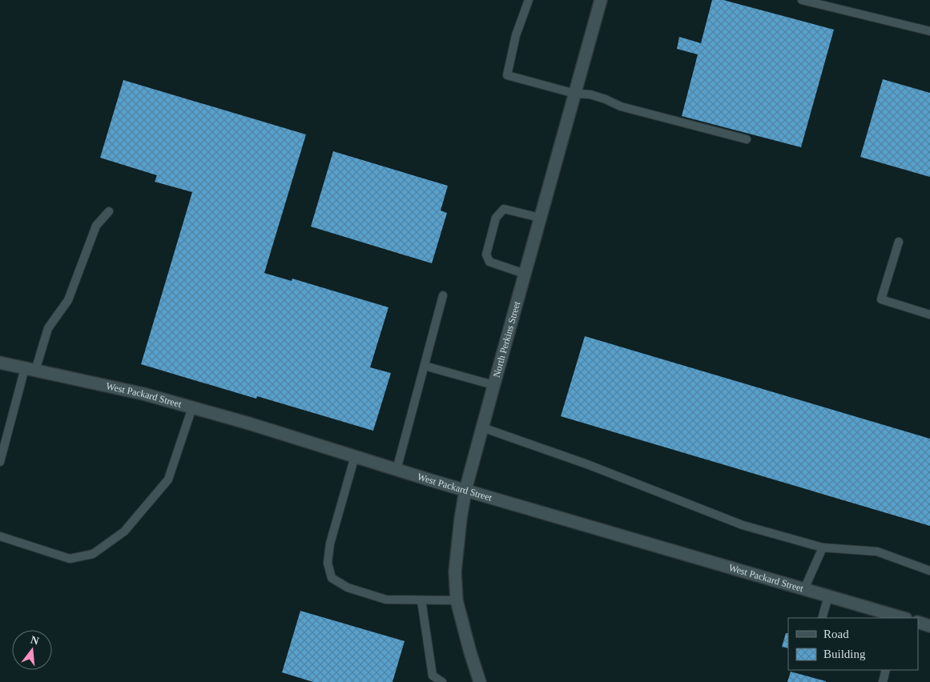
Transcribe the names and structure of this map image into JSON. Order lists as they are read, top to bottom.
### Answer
{
  "streets": {
    "street": ["North Perkins Street", "West Packard Street"]
  },
  "crossings": [
    ["North Perkins Street", "West Packard Street"]
  ],
  "legend": ["Road", "Building"],
  "north": "top"
}
